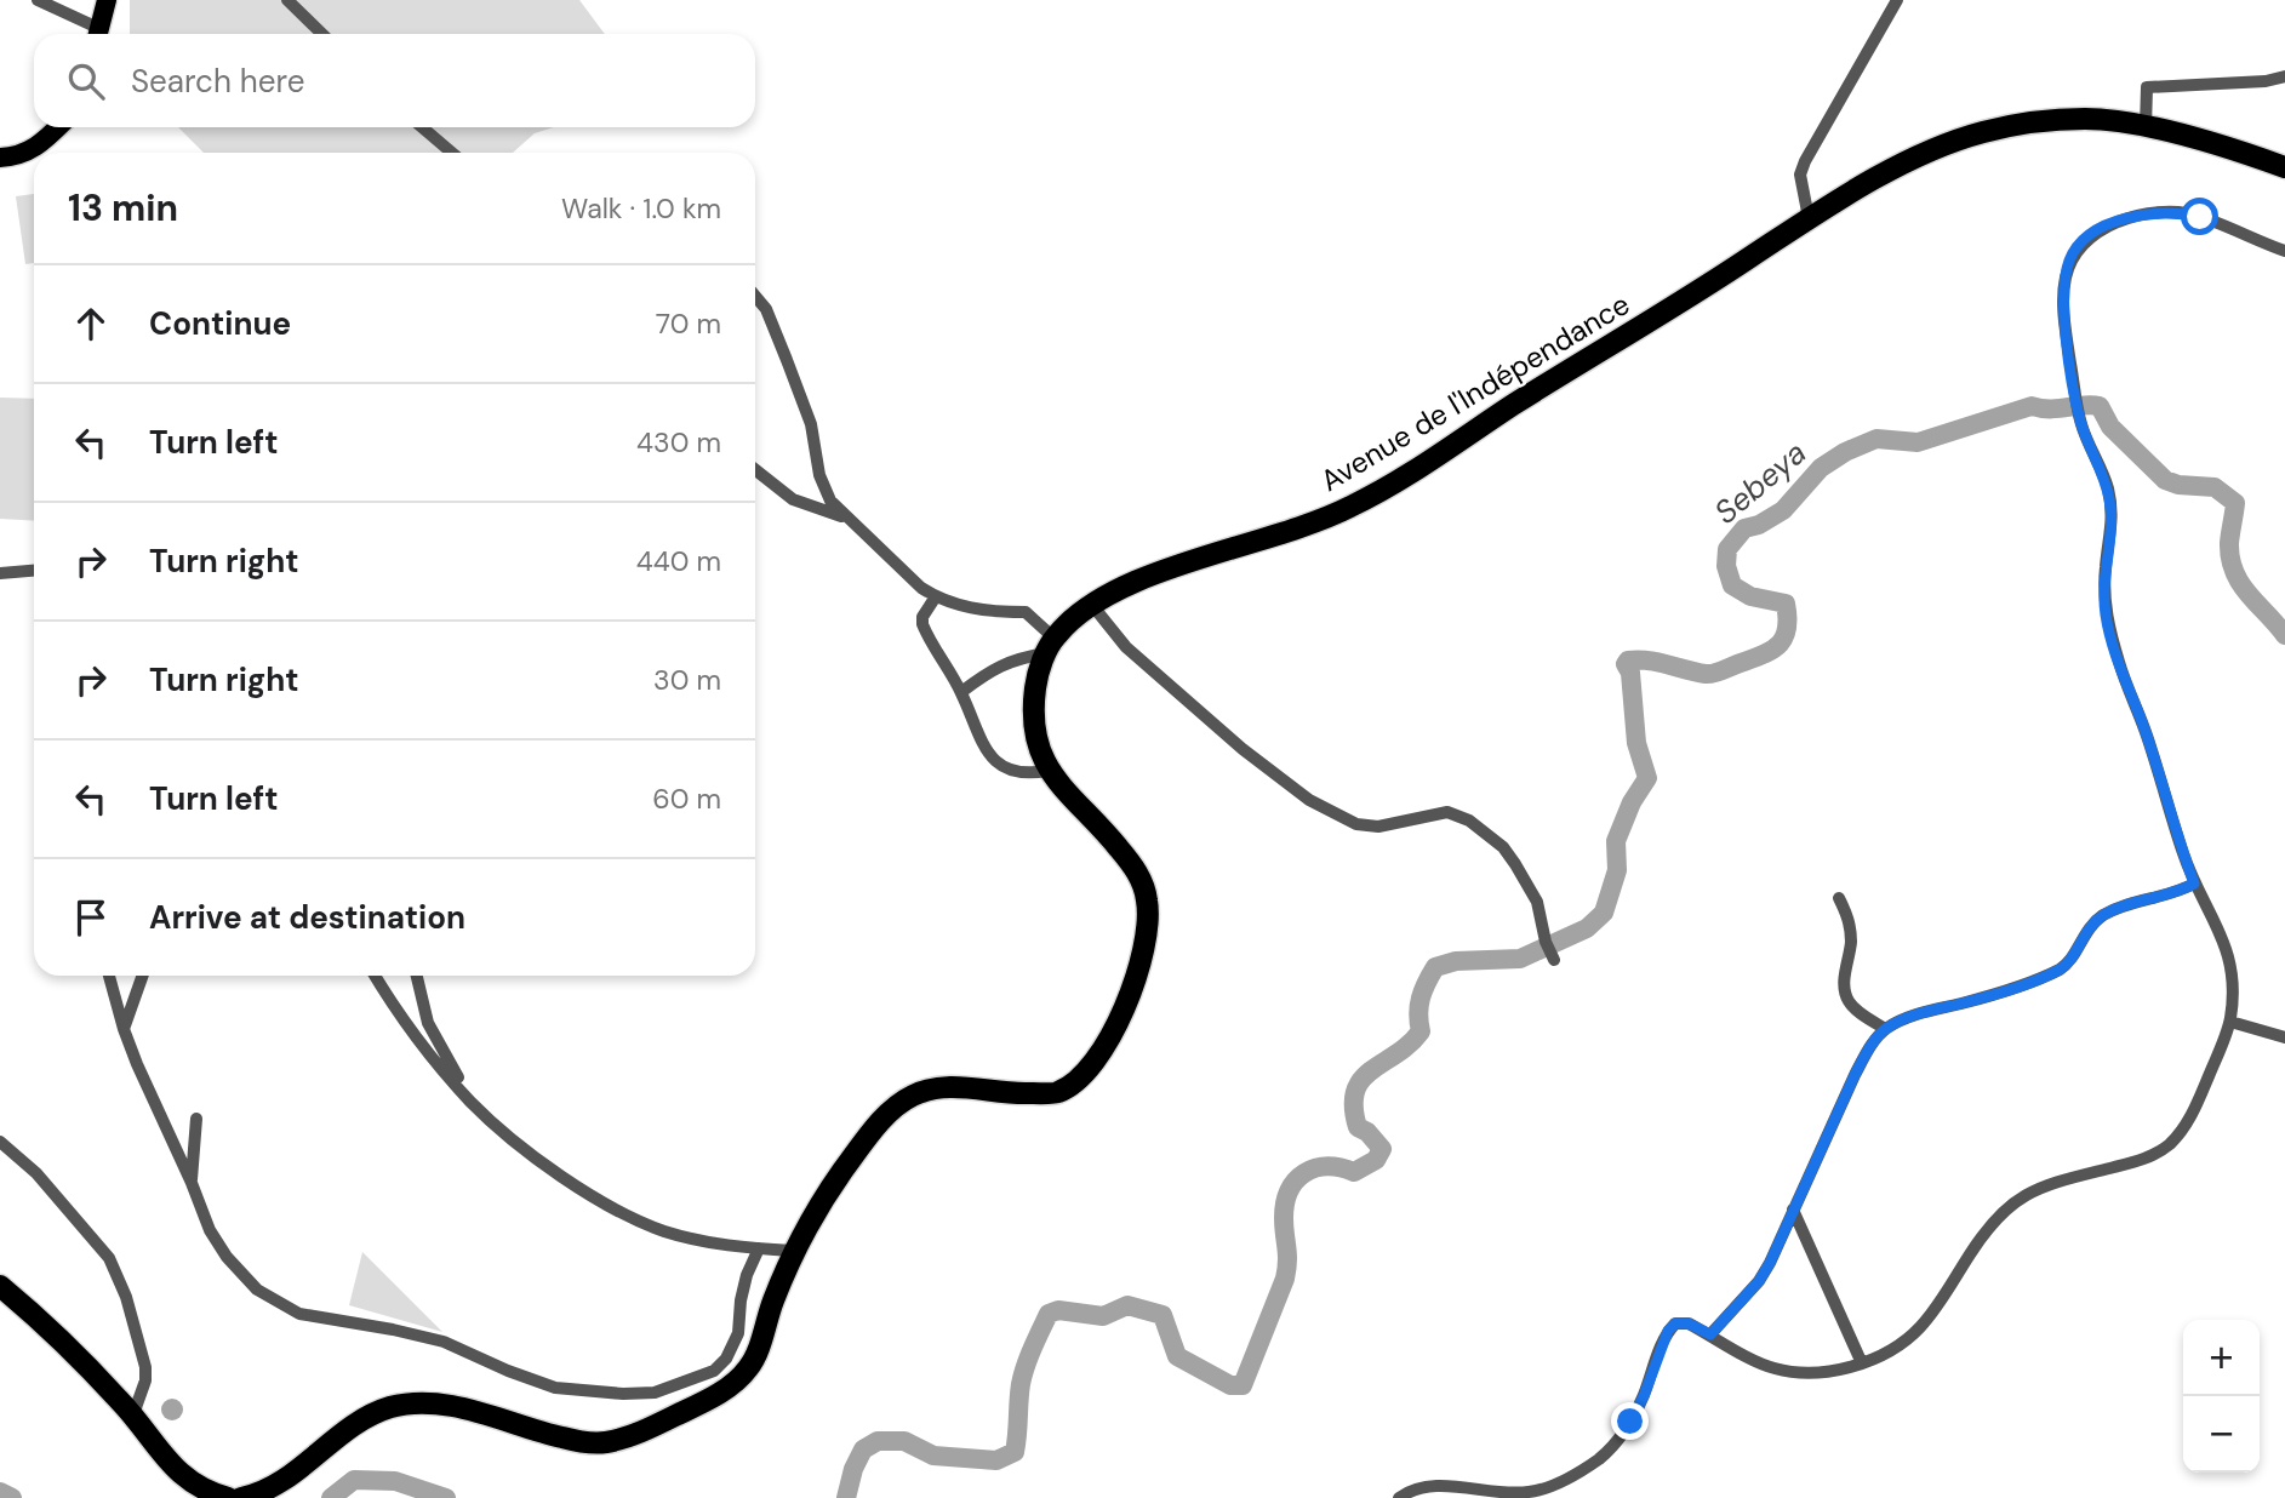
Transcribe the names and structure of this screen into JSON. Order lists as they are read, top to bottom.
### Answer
{
  "streets": {
    "highway": ["Avenue de l'Indépendance"]
  },
  "water": ["Sebeya"],
  "page": {
    "search": "Search here",
    "heading": ["13 min", "Walk · 1.0 km"],
    "list": [
      ["Continue", "70 m"],
      ["Turn left", "430 m"],
      ["Turn right", "440 m"],
      ["Turn right", "30 m"],
      ["Turn left", "60 m"],
      "Arrive at destination"
    ],
    "map_buttons": ["+", "−"]
  }
}
